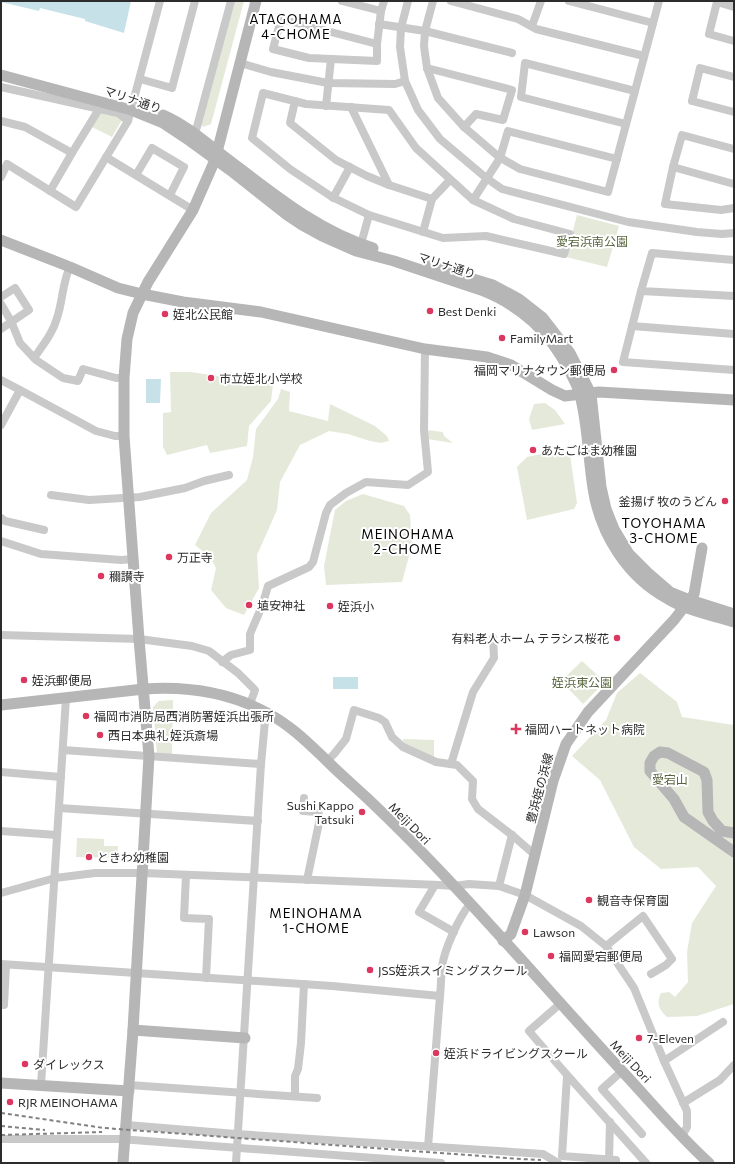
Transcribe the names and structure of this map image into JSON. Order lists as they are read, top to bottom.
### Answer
{
  "streets": {
    "street": ["マリナ通り", "豊浜姪の浜線", "Meiji Dori"]
  },
  "crossings": [
    ["マリナ通り", "豊浜姪の浜線"],
    ["豊浜姪の浜線", "Meiji Dori"]
  ],
  "districts": [
    "ATAGOHAMA 4-CHOME",
    "TOYOHAMA 3-CHOME",
    "MEINOHAMA 2-CHOME",
    "MEINOHAMA 1-CHOME"
  ],
  "parks": ["愛宕浜南公園", "姪浜東公園", "愛宕山"],
  "places": {
    "other": [
      "Best Denki",
      "姪北公民館",
      "FamilyMart",
      "福岡マリナタウン郵便局",
      "市立姪北小学校",
      "あたごはま幼稚園",
      "釜揚げ 牧のうどん",
      "万正寺",
      "穪讃寺",
      "埴安神社",
      "姪浜小",
      "有料老人ホーム テラシス桜花",
      "姪浜郵便局",
      "福岡市消防局西消防署姪浜出張所",
      "西日本典礼 姪浜斎場",
      "Sushi Kappo Tatsuki",
      "ときわ幼稚園",
      "観音寺保育園",
      "Lawson",
      "福岡愛宕郵便局",
      "JSS姪浜スイミングスクール",
      "7-Eleven",
      "姪浜ドライビングスクール",
      "ダイレックス",
      "RJR MEINOHAMA"
    ],
    "health": ["福岡ハートネット病院"]
  }
}
